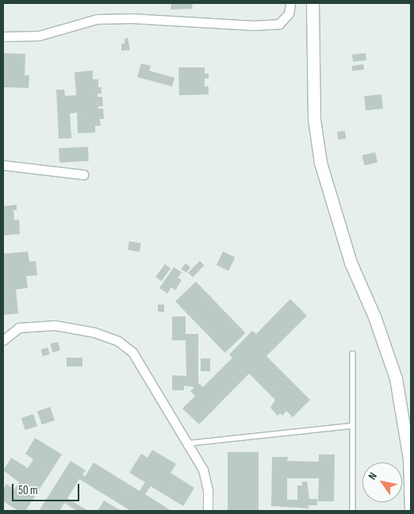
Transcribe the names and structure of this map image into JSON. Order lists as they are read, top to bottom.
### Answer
{
  "scale_bar": "50 m",
  "north": "top left"
}
